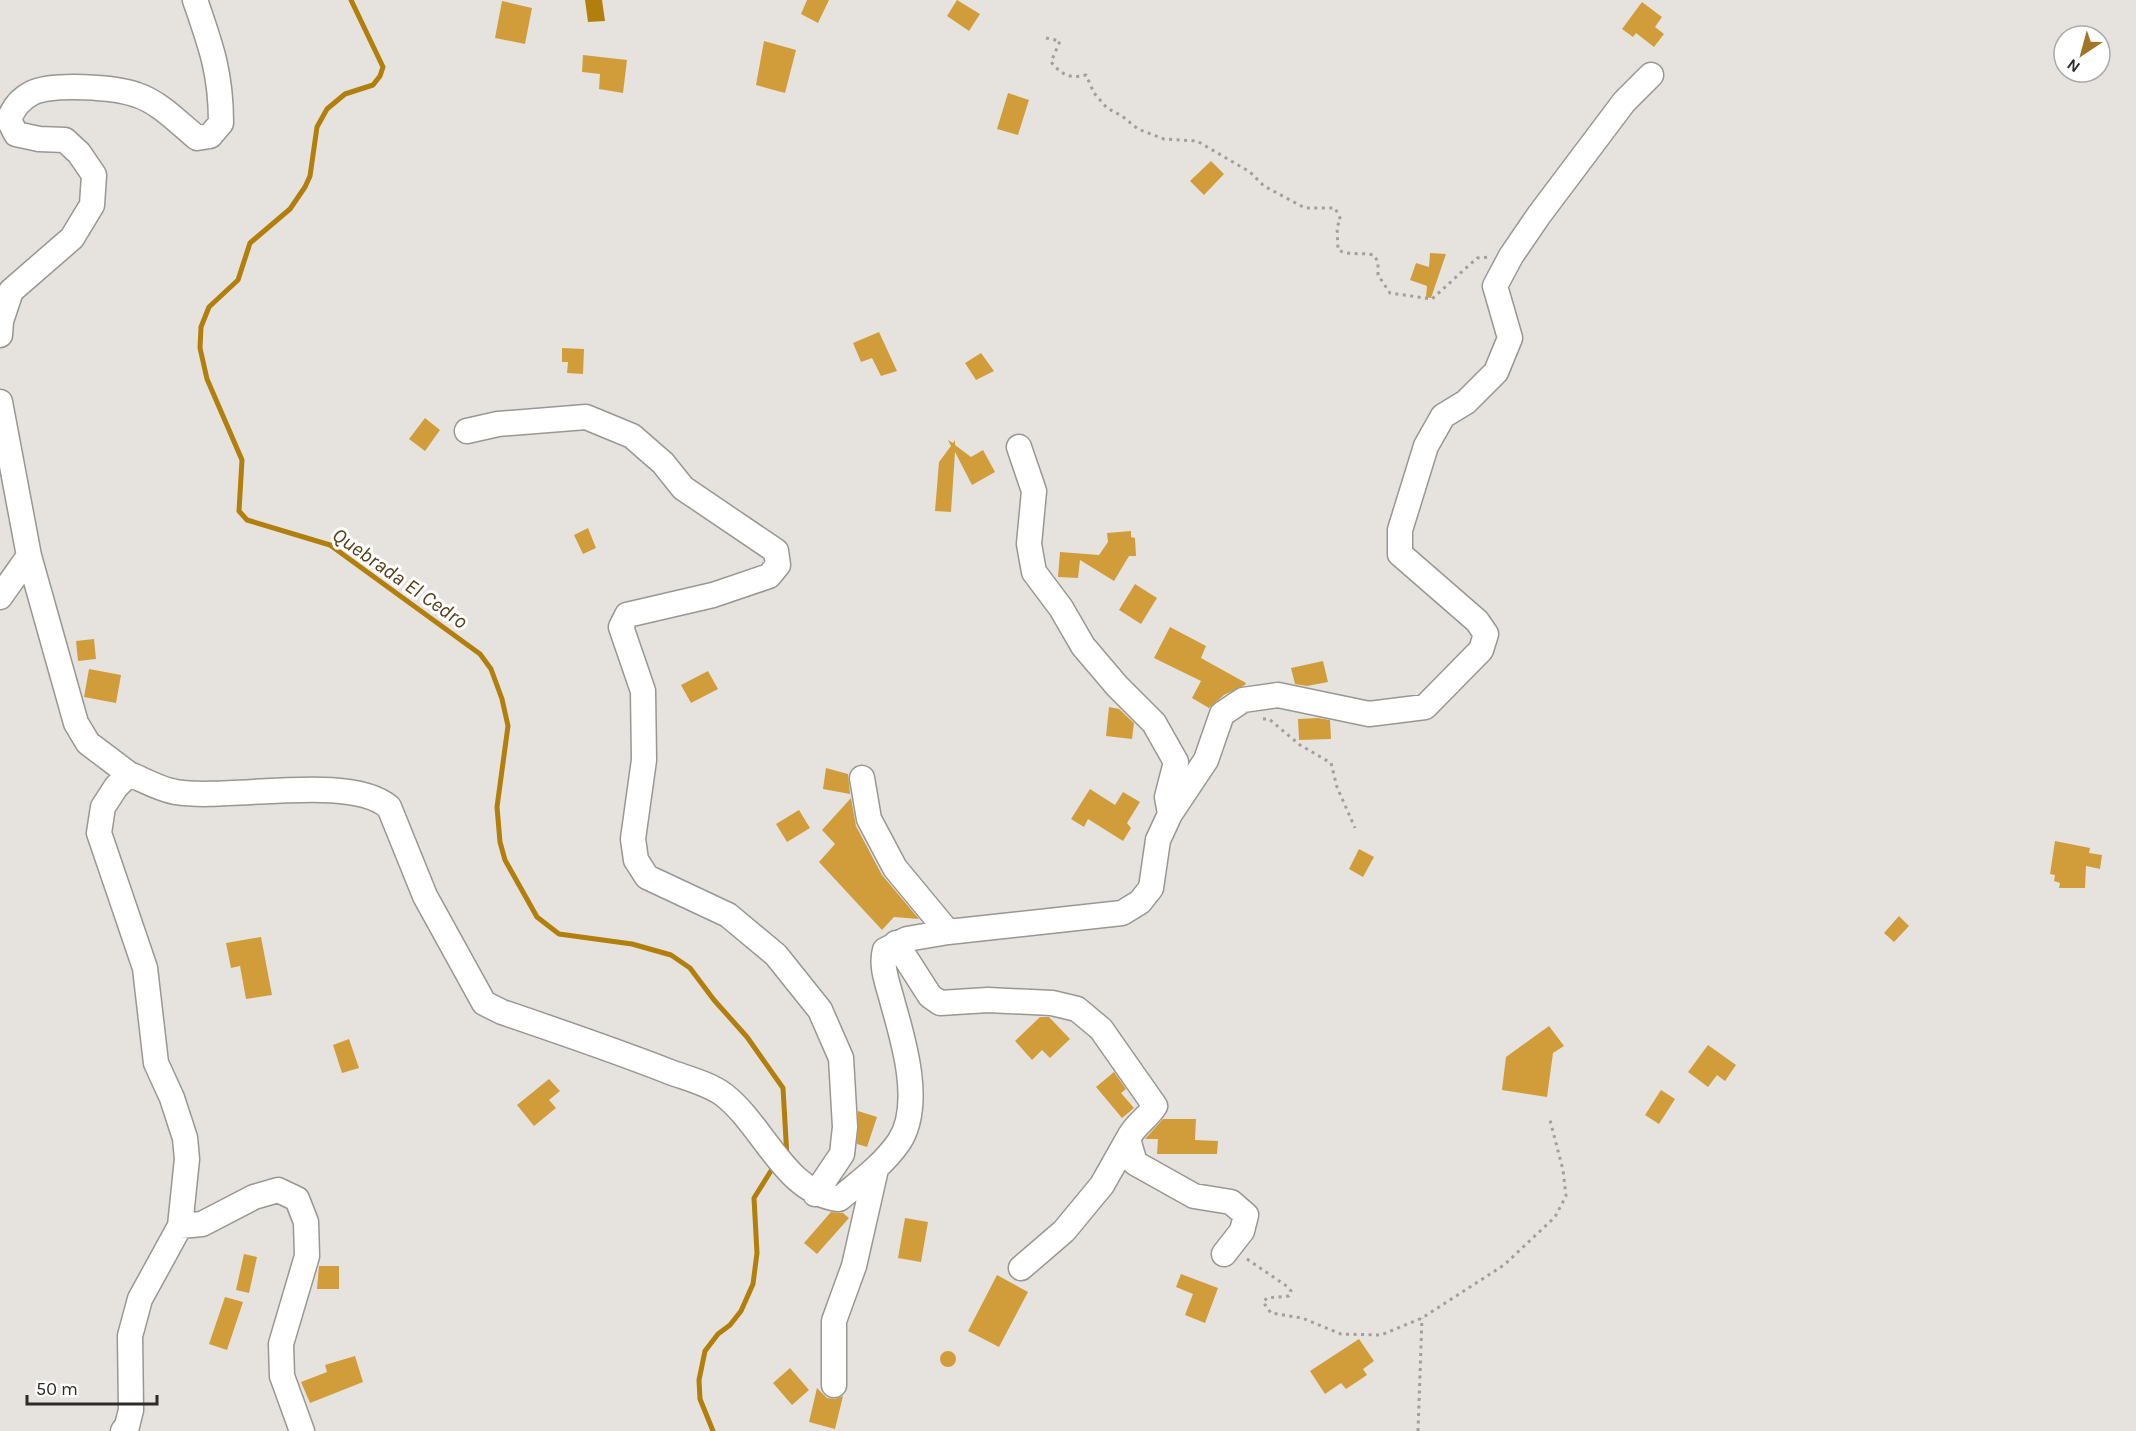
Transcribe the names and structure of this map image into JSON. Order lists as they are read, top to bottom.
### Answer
{
  "water": ["Quebrada El Cedro"],
  "scale_bar": "50 m",
  "north": "bottom left"
}
